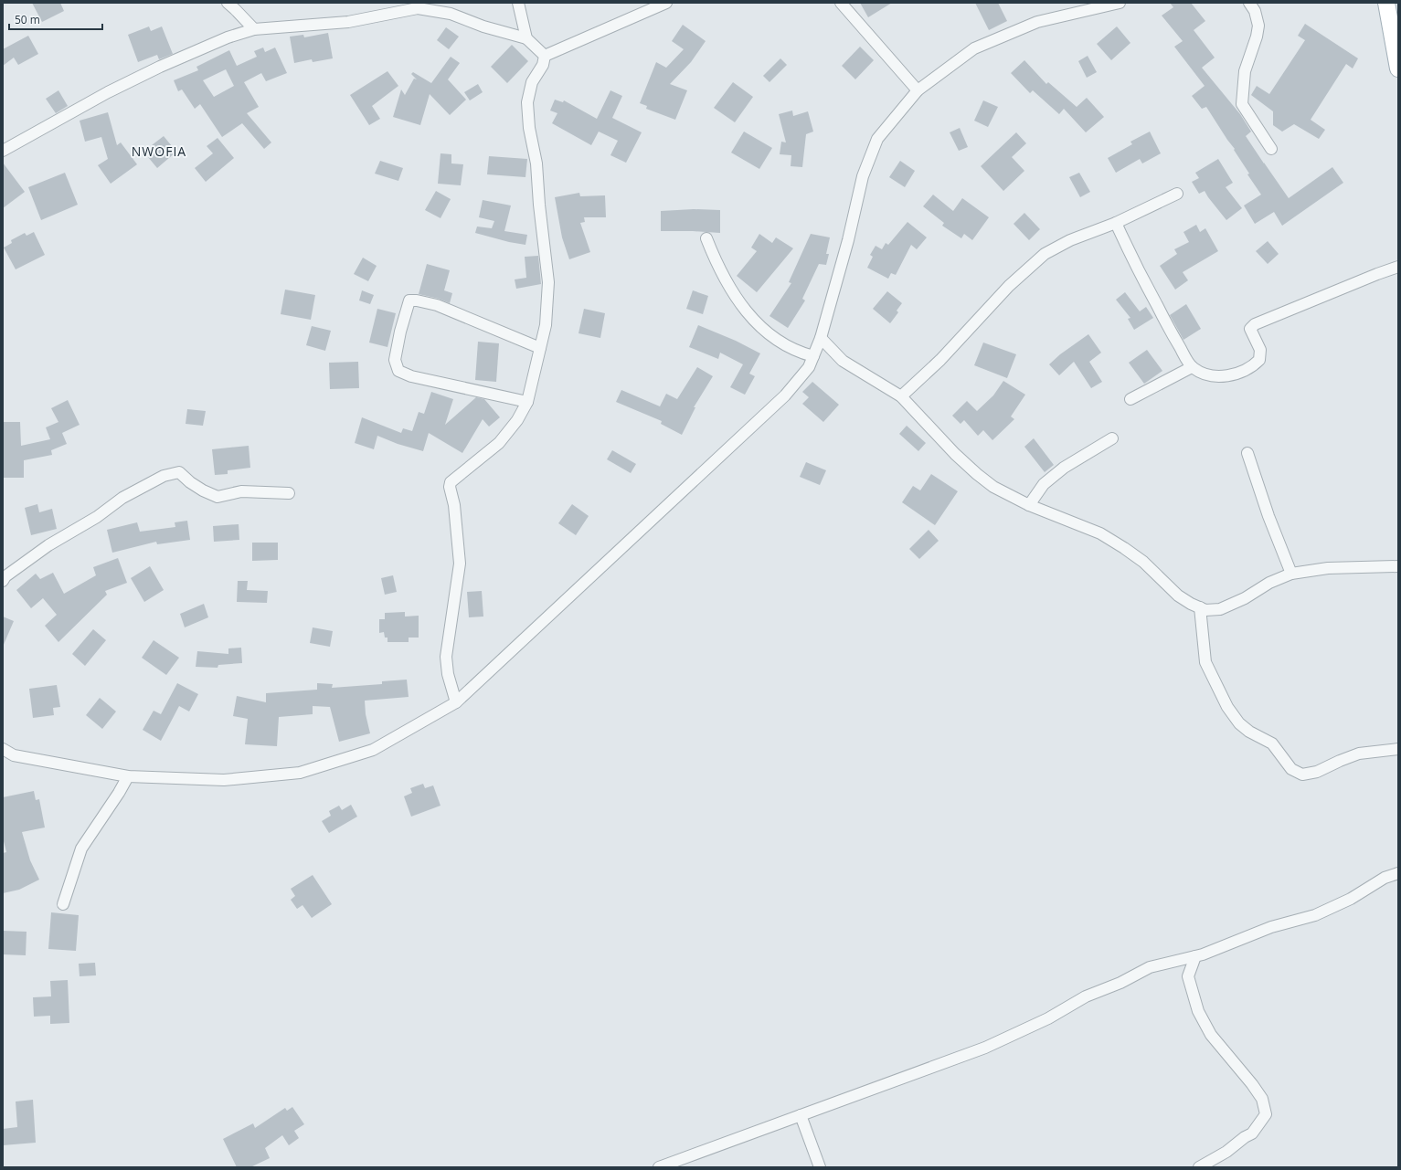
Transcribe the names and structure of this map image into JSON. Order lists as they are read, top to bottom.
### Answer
{
  "districts": ["NWOFIA"],
  "scale_bar": "50 m"
}
